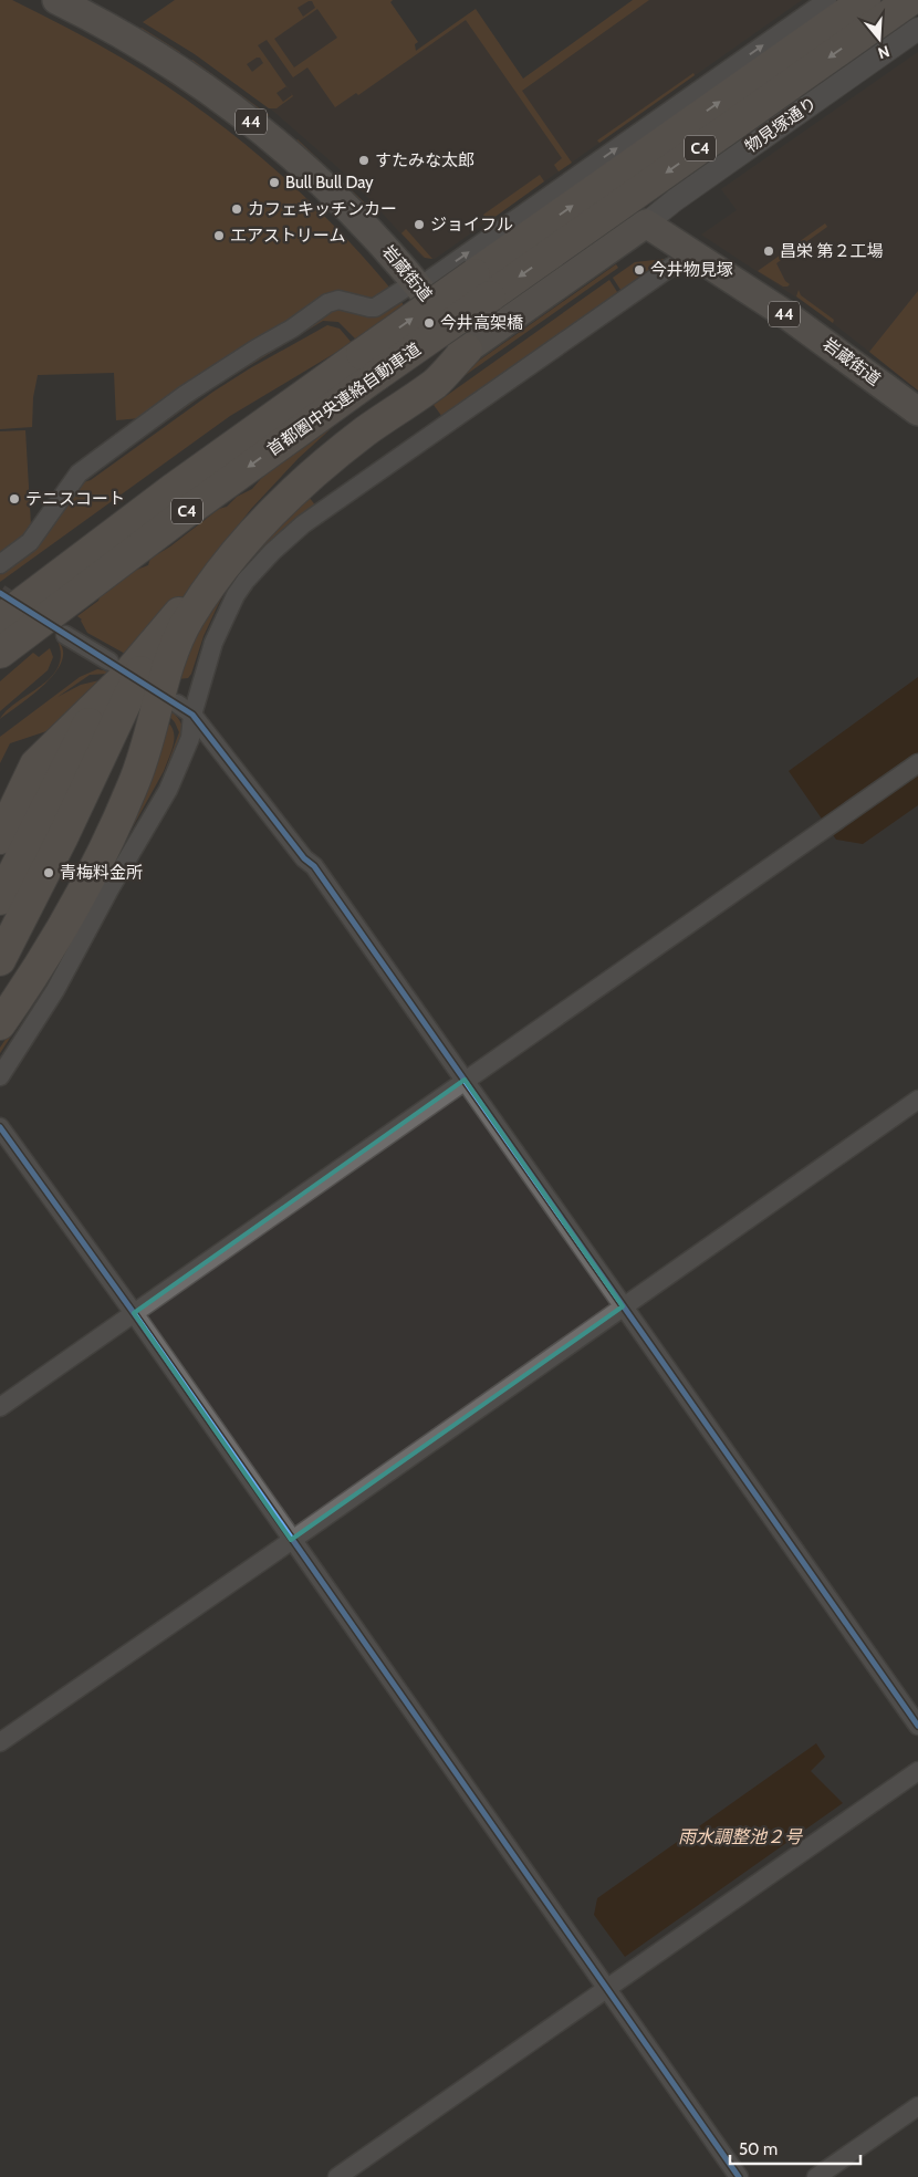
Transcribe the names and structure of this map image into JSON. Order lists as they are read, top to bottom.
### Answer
{
  "streets": {
    "highway": ["C4", "首都圏中央連絡自動車道"],
    "main road": ["44", "岩蔵街道"],
    "street": ["物見塚通り"]
  },
  "crossings": [
    ["物見塚通り", "岩蔵街道"]
  ],
  "water": ["雨水調整池２号"],
  "places": [
    "すたみな太郎",
    "Bull Bull Day",
    "カフェキッチンカー",
    "ジョイフル",
    "エアストリーム",
    "昌栄 第２工場",
    "今井物見塚",
    "今井高架橋",
    "テニスコート",
    "青梅料金所"
  ],
  "scale_bar": "50 m",
  "north": "bottom"
}
